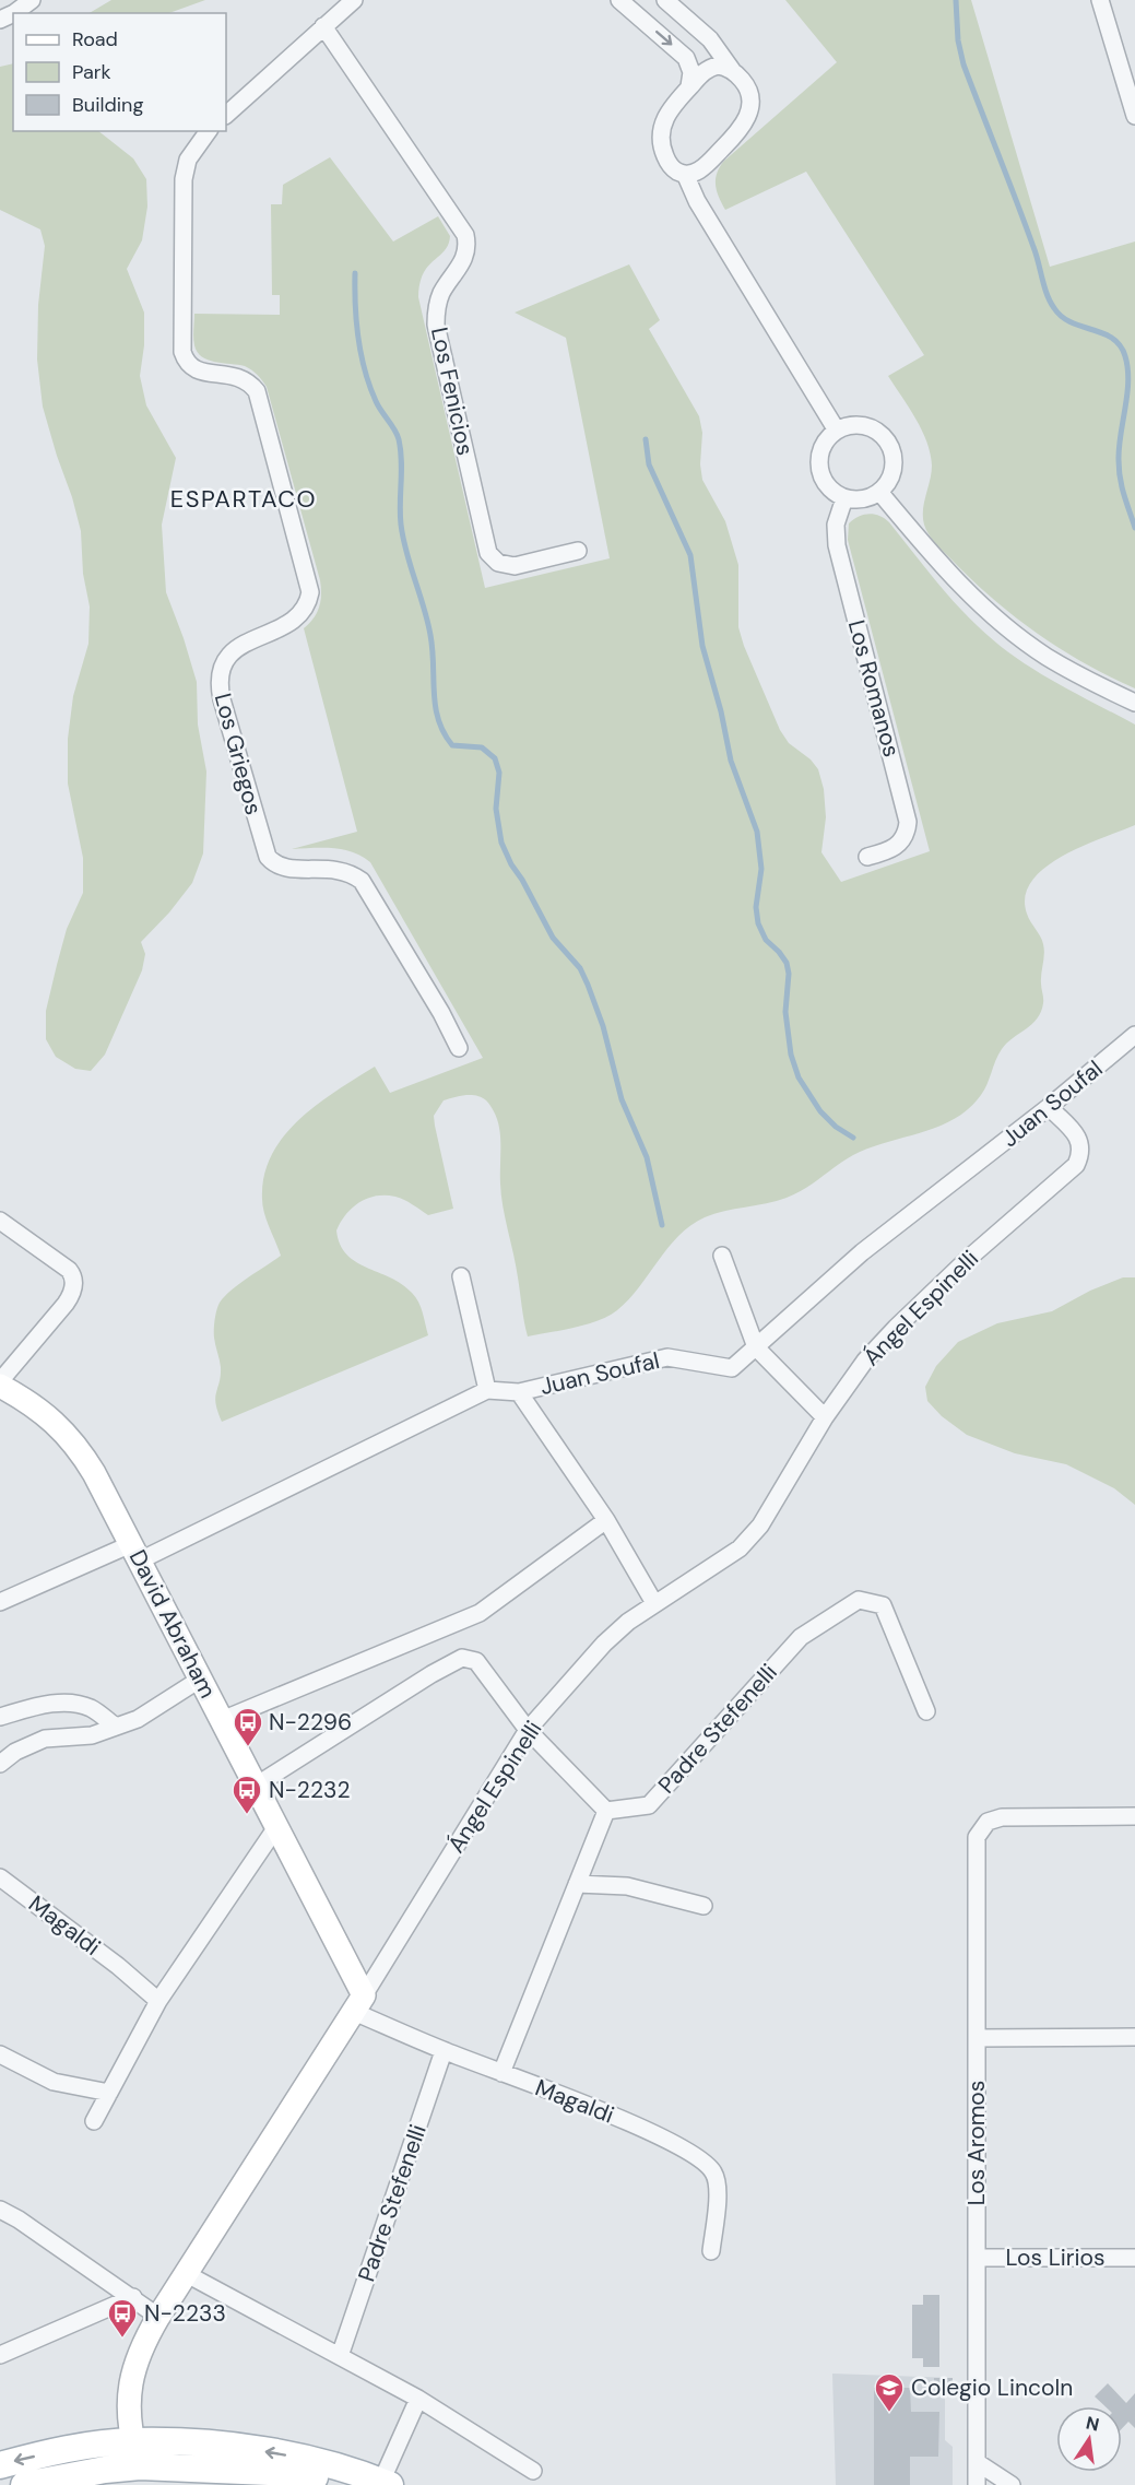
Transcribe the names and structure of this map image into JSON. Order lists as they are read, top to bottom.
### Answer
{
  "streets": {
    "main road": ["Ángel Espinelli", "David Abraham"],
    "street": [
      "Los Fenicios",
      "Los Romanos",
      "Los Griegos",
      "Juan Soufal",
      "Padre Stefenelli",
      "Magaldi",
      "Los Aromos",
      "Los Lirios"
    ]
  },
  "crossings": [
    ["Juan Soufal", "Ángel Espinelli"],
    ["Ángel Espinelli", "David Abraham"],
    ["Ángel Espinelli", "Magaldi"],
    ["David Abraham", "Magaldi"],
    ["Padre Stefenelli", "Magaldi"],
    ["Los Aromos", "Los Lirios"]
  ],
  "districts": ["ESPARTACO"],
  "places": {
    "bus stop": ["N-2296", "N-2232", "N-2233"],
    "school or university": ["Colegio Lincoln"]
  },
  "legend": ["Road", "Park", "Building"],
  "north": "top"
}
